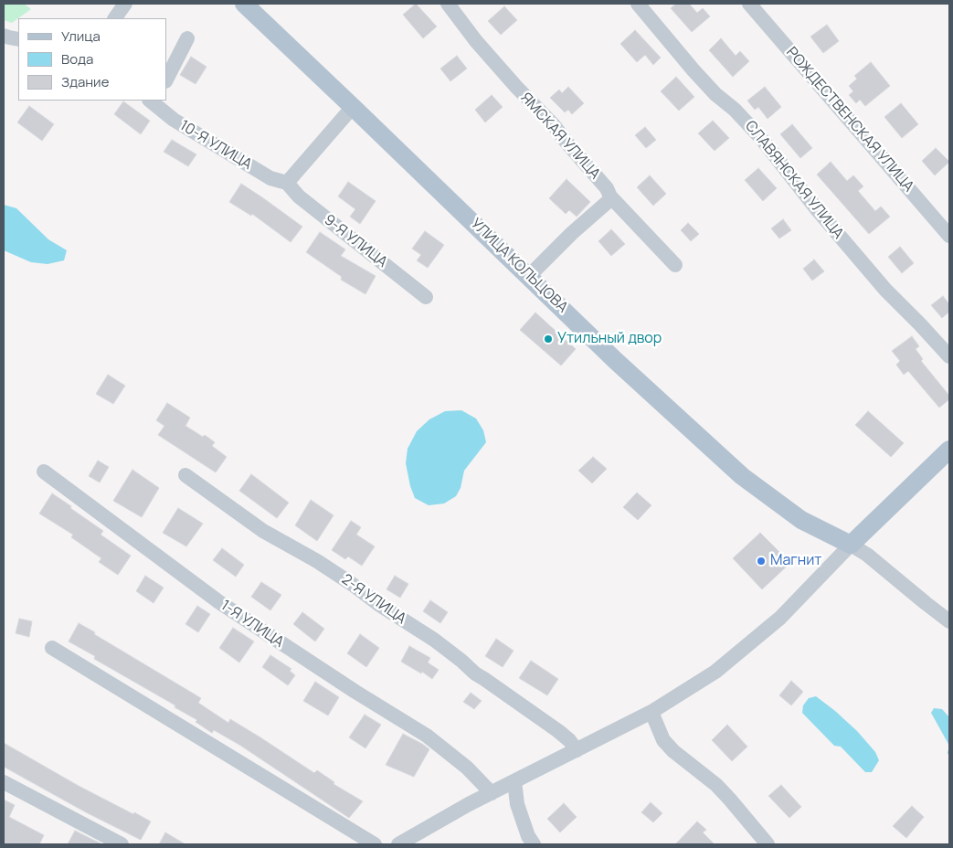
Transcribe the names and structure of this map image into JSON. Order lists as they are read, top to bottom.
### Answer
{
  "streets": {
    "main road": ["УЛИЦА КОЛЬЦОВА"],
    "street": [
      "РОЖДЕСТВЕНСКАЯ УЛИЦА",
      "ЯМСКАЯ УЛИЦА",
      "10-Я УЛИЦА",
      "СЛАВЯНСКАЯ УЛИЦА",
      "9-Я УЛИЦА",
      "2-Я УЛИЦА",
      "1-Я УЛИЦА"
    ]
  },
  "crossings": [
    ["10-Я УЛИЦА", "9-Я УЛИЦА"]
  ],
  "places": ["Утильный двор", "Магнит"],
  "legend": ["Улица", "Вода", "Здание"]
}
